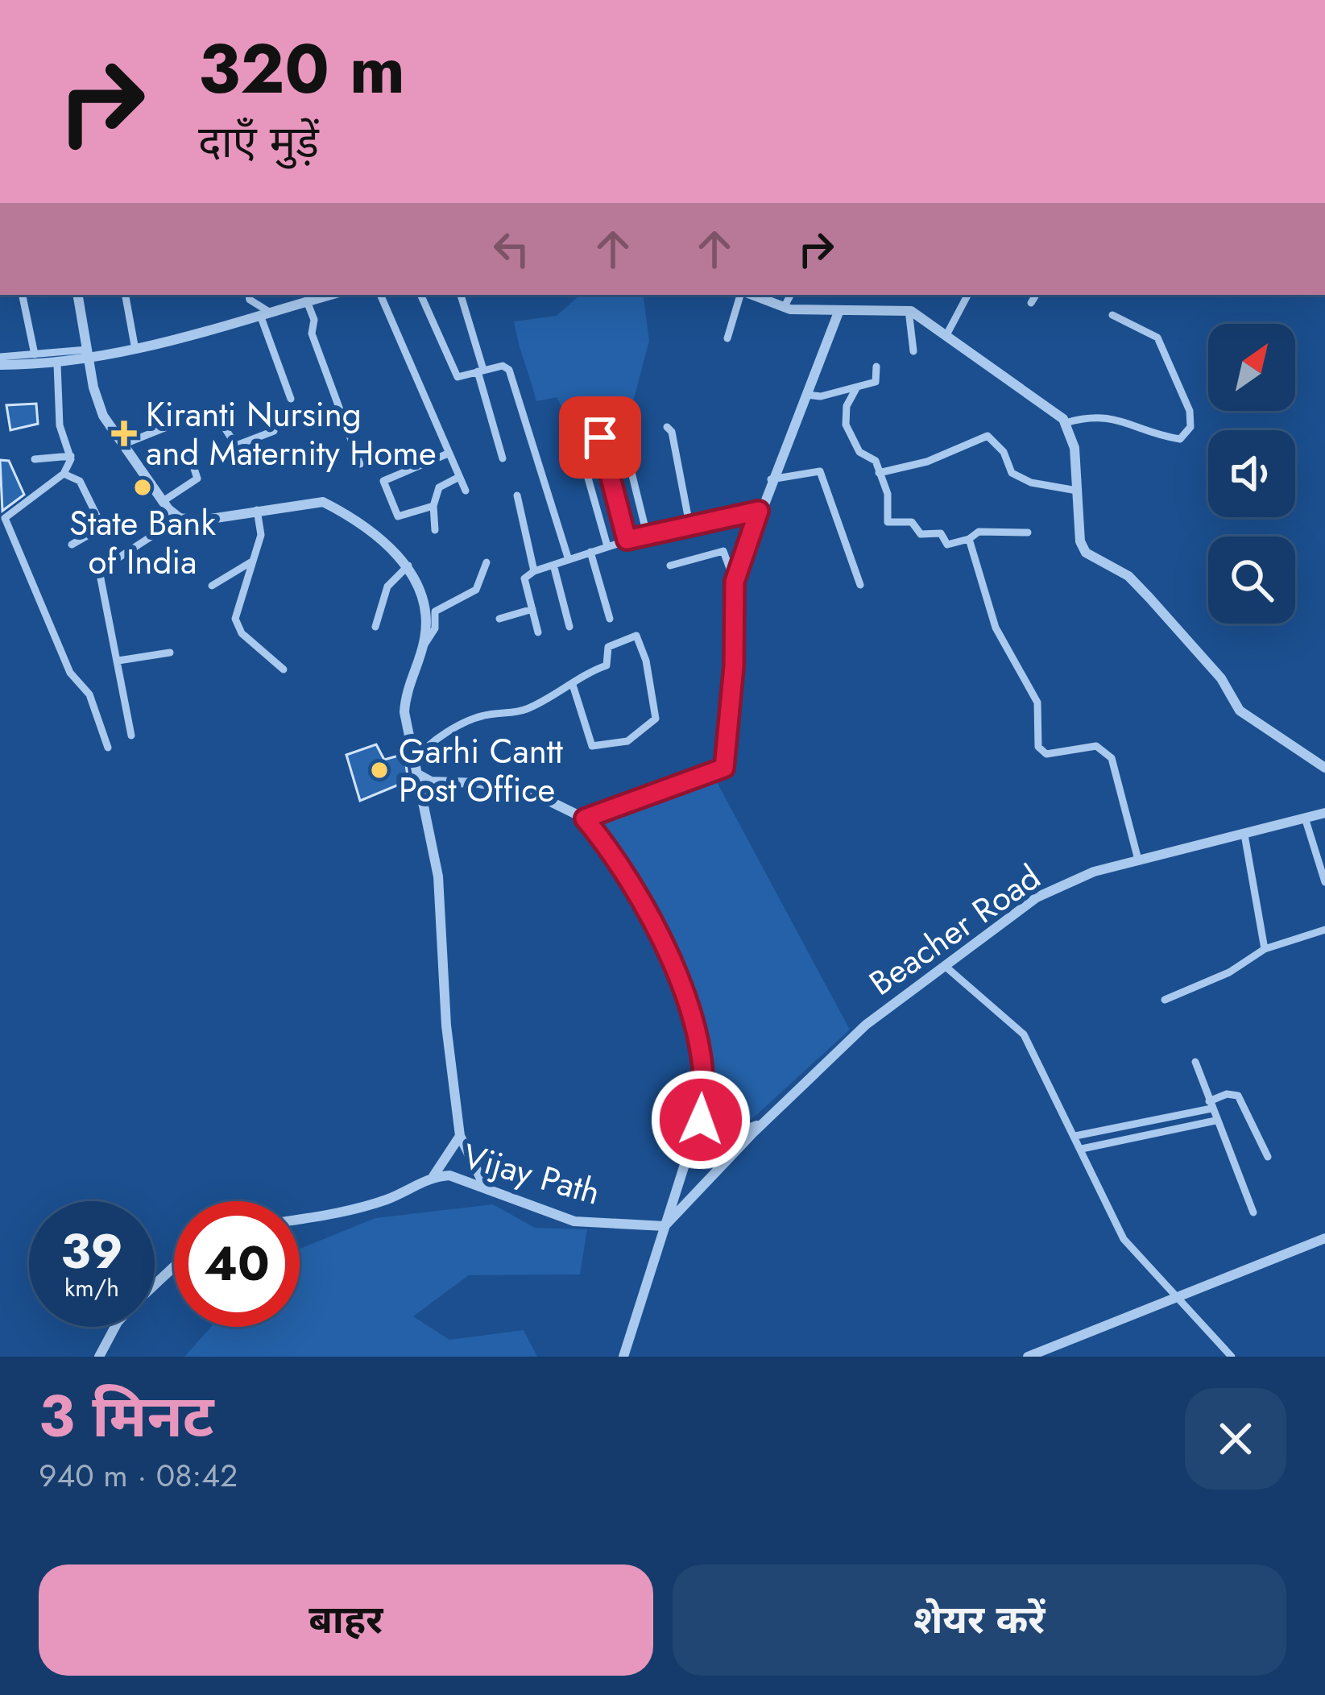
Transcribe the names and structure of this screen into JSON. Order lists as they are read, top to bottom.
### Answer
{
  "streets": {
    "street": ["Beacher Road", "Vijay Path"]
  },
  "crossings": [
    ["Beacher Road", "Vijay Path"]
  ],
  "places": {
    "health": ["Kiranti Nursing and Maternity Home"],
    "other": ["State Bank of India", "Garhi Cantt Post Office"]
  },
  "north": "top right",
  "page": {
    "turn": ["320 m", "दाएँ मुड़ें"],
    "speed": "39 km/h",
    "limit": "40",
    "heading": ["3 मिनट", "940 m · 08:42"],
    "buttons": ["बाहर", "शेयर करें"]
  }
}
